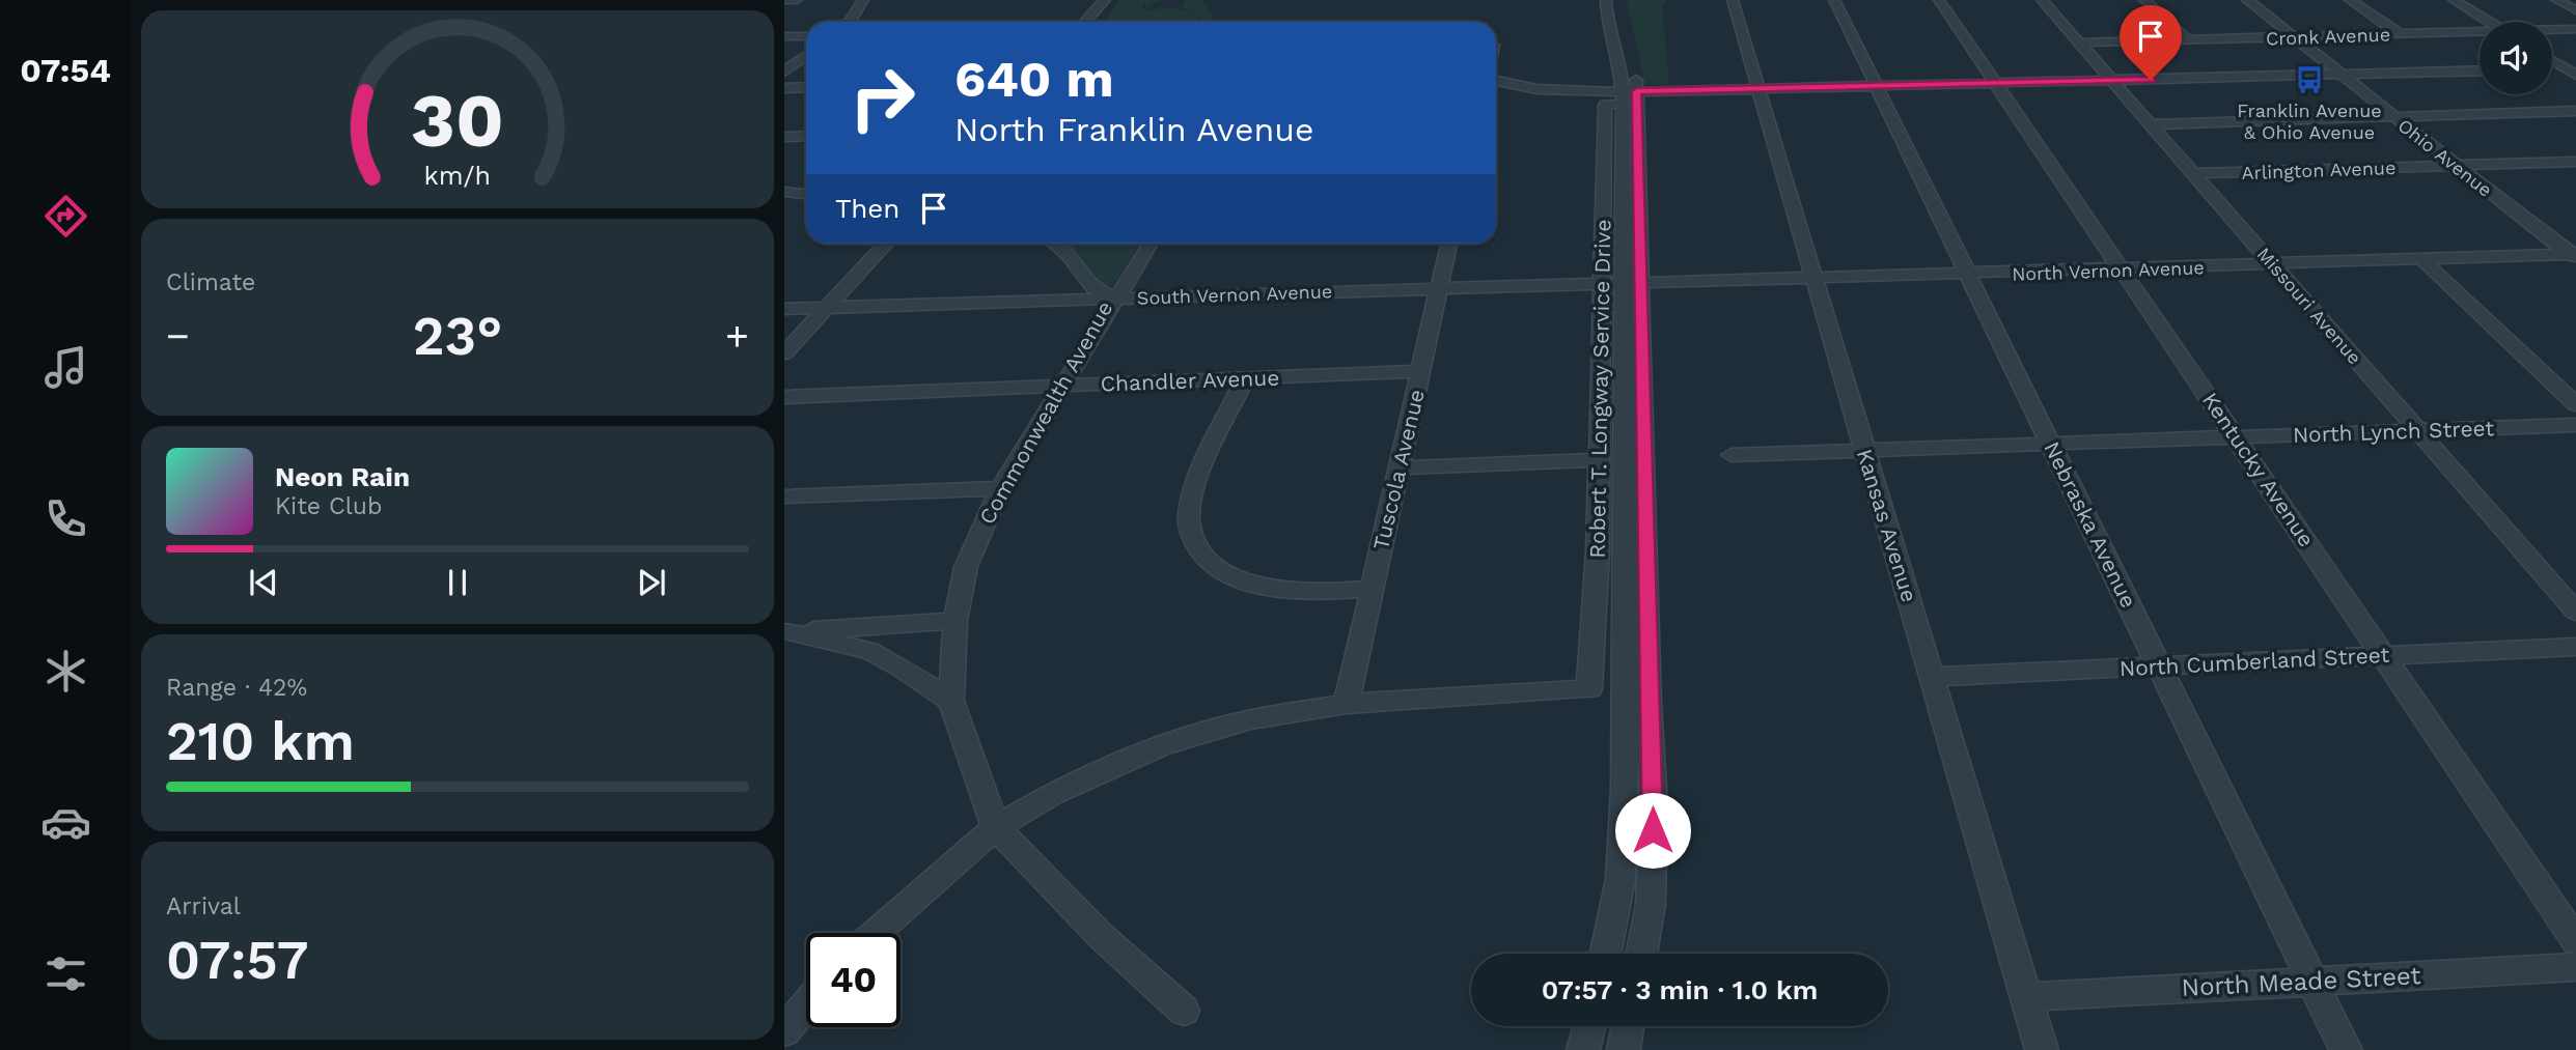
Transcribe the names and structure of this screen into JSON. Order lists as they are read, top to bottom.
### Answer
{
  "streets": {
    "street": [
      "Cronk Avenue",
      "Ohio Avenue",
      "Arlington Avenue",
      "North Vernon Avenue",
      "South Vernon Avenue",
      "Missouri Avenue",
      "Chandler Avenue",
      "Robert T. Longway Service Drive",
      "Commonwealth Avenue",
      "North Lynch Street",
      "Tuscola Avenue",
      "Kentucky Avenue",
      "Nebraska Avenue",
      "Kansas Avenue",
      "North Cumberland Street",
      "North Meade Street"
    ]
  },
  "crossings": [
    ["Cronk Avenue", "Ohio Avenue"],
    ["Cronk Avenue", "Missouri Avenue"],
    ["Ohio Avenue", "Arlington Avenue"],
    ["Ohio Avenue", "North Vernon Avenue"],
    ["Arlington Avenue", "Missouri Avenue"],
    ["North Vernon Avenue", "South Vernon Avenue"],
    ["North Vernon Avenue", "Missouri Avenue"],
    ["North Vernon Avenue", "Kentucky Avenue"],
    ["North Vernon Avenue", "Nebraska Avenue"],
    ["North Vernon Avenue", "Kansas Avenue"],
    ["South Vernon Avenue", "Robert T. Longway Service Drive"],
    ["South Vernon Avenue", "Commonwealth Avenue"],
    ["South Vernon Avenue", "Tuscola Avenue"],
    ["Missouri Avenue", "North Lynch Street"],
    ["Chandler Avenue", "Commonwealth Avenue"],
    ["Chandler Avenue", "Tuscola Avenue"],
    ["Robert T. Longway Service Drive", "Tuscola Avenue"],
    ["North Lynch Street", "Kentucky Avenue"],
    ["North Lynch Street", "Nebraska Avenue"],
    ["North Lynch Street", "Kansas Avenue"],
    ["Kentucky Avenue", "North Cumberland Street"],
    ["Nebraska Avenue", "North Cumberland Street"],
    ["Nebraska Avenue", "North Meade Street"],
    ["Kansas Avenue", "North Cumberland Street"],
    ["Kansas Avenue", "North Meade Street"]
  ],
  "places": {
    "bus stop": ["Franklin Avenue & Ohio Avenue"]
  },
  "page": {
    "tabs": "07:54",
    "turn": ["640 m", "North Franklin Avenue"],
    "then": "Then",
    "tile": [
      "Climate",
      ["Range · 42%", "210 km"],
      ["Arrival", "07:57"]
    ],
    "heat": ["−", "23°", "+"],
    "song": ["Neon Rain", "Kite Club"],
    "limit": "40",
    "trip": "07:57 · 3 min · 1.0 km",
    "gauge": ["30", "km/h"]
  }
}
